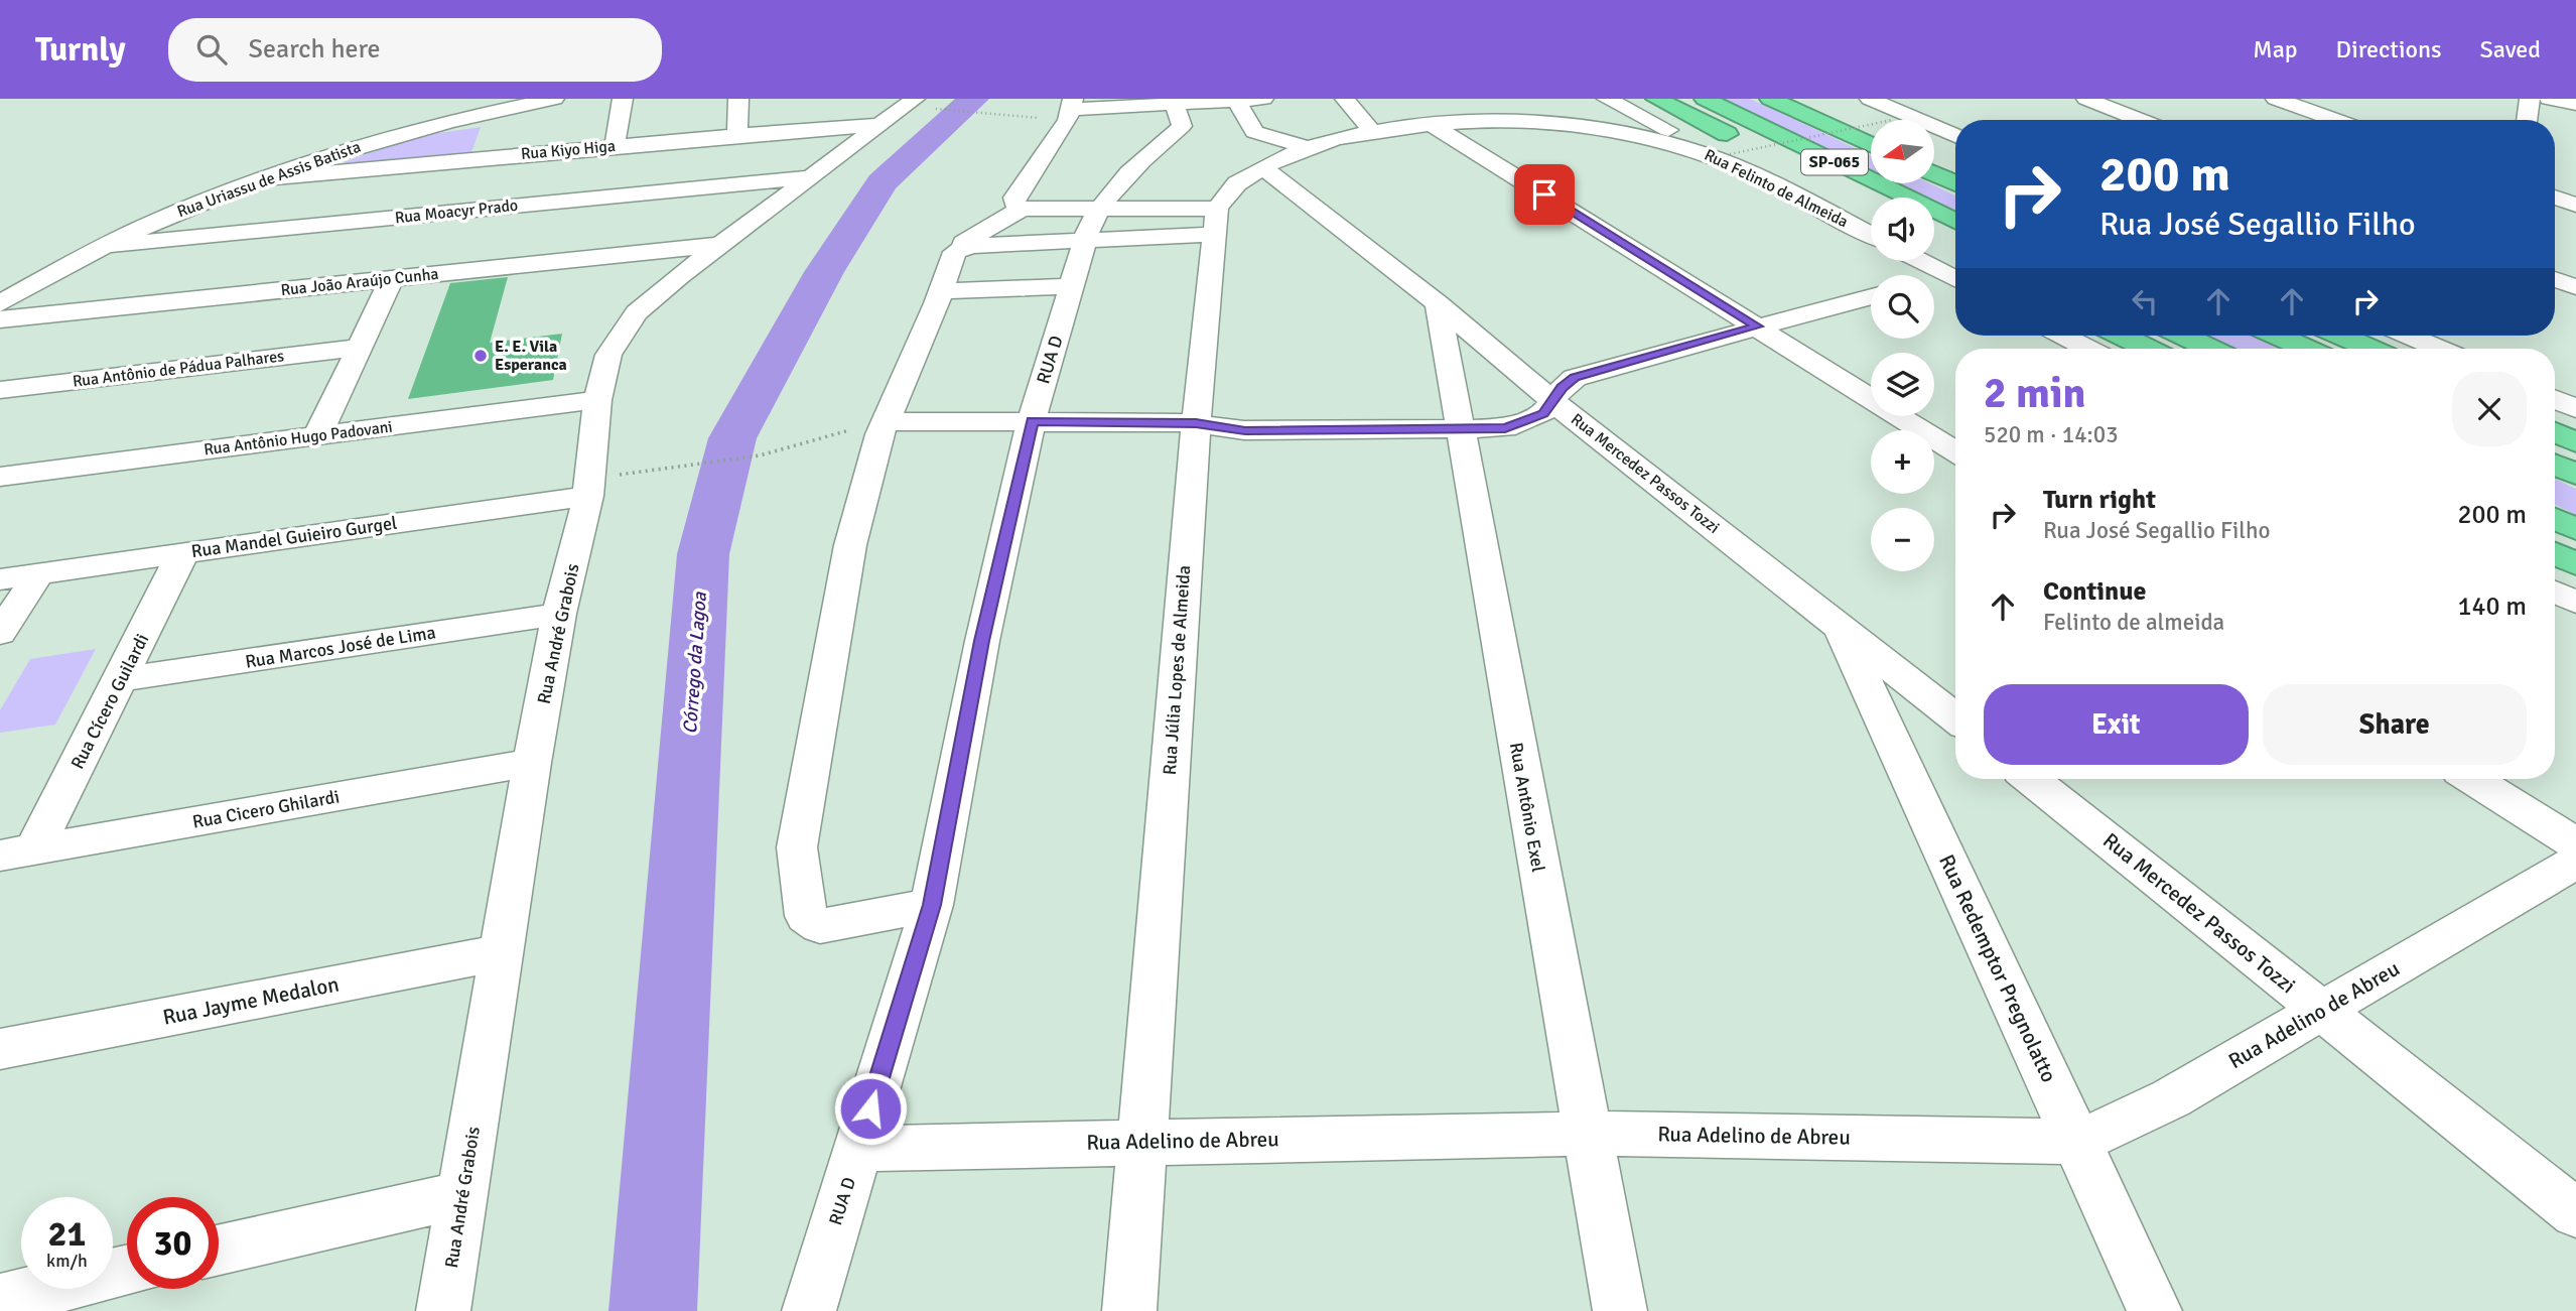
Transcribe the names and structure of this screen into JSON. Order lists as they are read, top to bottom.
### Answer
{
  "streets": {
    "highway": ["SP-065"],
    "street": [
      "Rua Kiyo Higa",
      "Rua Uriassu de Assis Batista",
      "Rua Felinto de Almeida",
      "Rua Moacyr Prado",
      "Rua João Araújo Cunha",
      "RUA D",
      "Rua Antônio de Pádua Palhares",
      "Rua Antônio Hugo Padovani",
      "Rua Mercedez Passos Tozzi",
      "Rua Mandel Guieiro Gurgel",
      "Rua André Grabois",
      "Rua Marcos José de Lima",
      "Rua Júlia Lopes de Almeida",
      "Rua Cícero Guilardi",
      "Rua Antônio Exel",
      "Rua Cicero Ghilardi",
      "Rua Redemptor Pregnolatto",
      "Rua Jayme Medalon",
      "Rua Adelino de Abreu"
    ]
  },
  "crossings": [
    ["Rua Kiyo Higa", "Rua Uriassu de Assis Batista"],
    ["Rua Kiyo Higa", "Rua André Grabois"],
    ["Rua Uriassu de Assis Batista", "Rua Moacyr Prado"],
    ["Rua Moacyr Prado", "Rua André Grabois"],
    ["Rua João Araújo Cunha", "Rua André Grabois"],
    ["RUA D", "Rua Adelino de Abreu"],
    ["Rua Antônio Hugo Padovani", "Rua André Grabois"],
    ["Rua Mercedez Passos Tozzi", "Rua Antônio Exel"],
    ["Rua Mercedez Passos Tozzi", "Rua Redemptor Pregnolatto"],
    ["Rua Mercedez Passos Tozzi", "Rua Adelino de Abreu"],
    ["Rua Mandel Guieiro Gurgel", "Rua André Grabois"],
    ["Rua Mandel Guieiro Gurgel", "Rua Cícero Guilardi"],
    ["Rua André Grabois", "Rua Marcos José de Lima"],
    ["Rua André Grabois", "Rua Cicero Ghilardi"],
    ["Rua André Grabois", "Rua Jayme Medalon"],
    ["Rua Marcos José de Lima", "Rua Cícero Guilardi"],
    ["Rua Júlia Lopes de Almeida", "Rua Adelino de Abreu"],
    ["Rua Cícero Guilardi", "Rua Cicero Ghilardi"],
    ["Rua Antônio Exel", "Rua Adelino de Abreu"],
    ["Rua Redemptor Pregnolatto", "Rua Adelino de Abreu"]
  ],
  "water": ["Córrego da Lagoa"],
  "places": ["E. E. Vila Esperanca"],
  "north": "left",
  "page": {
    "header": "Turnly",
    "search": "Search here",
    "nav": ["Map", "Directions", "Saved"],
    "map_buttons": ["+", "−"],
    "turn": ["200 m", "Rua José Segallio Filho"],
    "heading": ["2 min", "520 m · 14:03"],
    "list": [
      {
        "name": "Turn right",
        "note": "Rua José Segallio Filho",
        "value": "200 m"
      },
      {
        "name": "Continue",
        "note": "Felinto de almeida",
        "value": "140 m"
      }
    ],
    "buttons": ["Exit", "Share"],
    "speed": "21 km/h",
    "limit": "30"
  }
}
